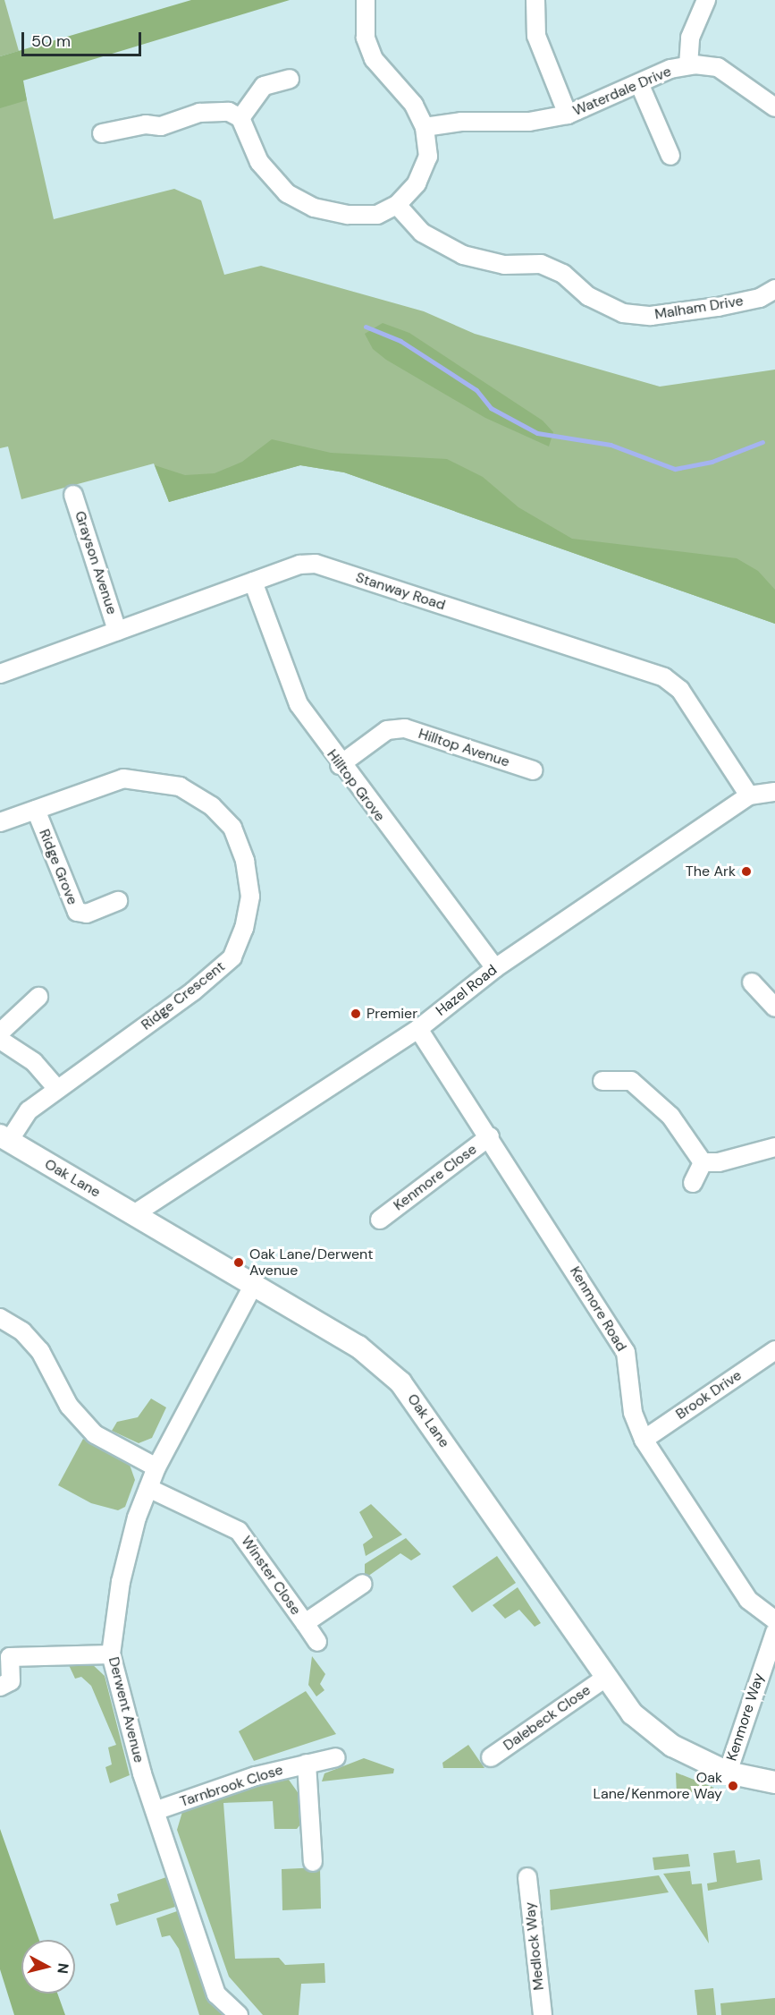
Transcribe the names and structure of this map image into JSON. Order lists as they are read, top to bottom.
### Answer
{
  "streets": {
    "street": [
      "Waterdale Drive",
      "Malham Drive",
      "Grayson Avenue",
      "Stanway Road",
      "Hilltop Avenue",
      "Hilltop Grove",
      "Ridge Grove",
      "Hazel Road",
      "Ridge Crescent",
      "Kenmore Close",
      "Oak Lane",
      "Kenmore Road",
      "Brook Drive",
      "Winster Close",
      "Derwent Avenue",
      "Kenmore Way",
      "Dalebeck Close",
      "Tarnbrook Close",
      "Medlock Way"
    ]
  },
  "crossings": [
    ["Grayson Avenue", "Stanway Road"],
    ["Stanway Road", "Hilltop Grove"],
    ["Stanway Road", "Hazel Road"],
    ["Hilltop Avenue", "Hilltop Grove"],
    ["Hilltop Grove", "Hazel Road"],
    ["Ridge Grove", "Ridge Crescent"],
    ["Hazel Road", "Oak Lane"],
    ["Hazel Road", "Kenmore Road"],
    ["Ridge Crescent", "Oak Lane"],
    ["Kenmore Close", "Kenmore Road"],
    ["Oak Lane", "Derwent Avenue"],
    ["Oak Lane", "Kenmore Way"],
    ["Oak Lane", "Dalebeck Close"],
    ["Kenmore Road", "Brook Drive"],
    ["Winster Close", "Derwent Avenue"],
    ["Derwent Avenue", "Tarnbrook Close"]
  ],
  "places": [
    "The Ark",
    "Premier",
    "Oak Lane/Derwent Avenue",
    "Oak Lane/Kenmore Way"
  ],
  "scale_bar": "50 m",
  "north": "right"
}
